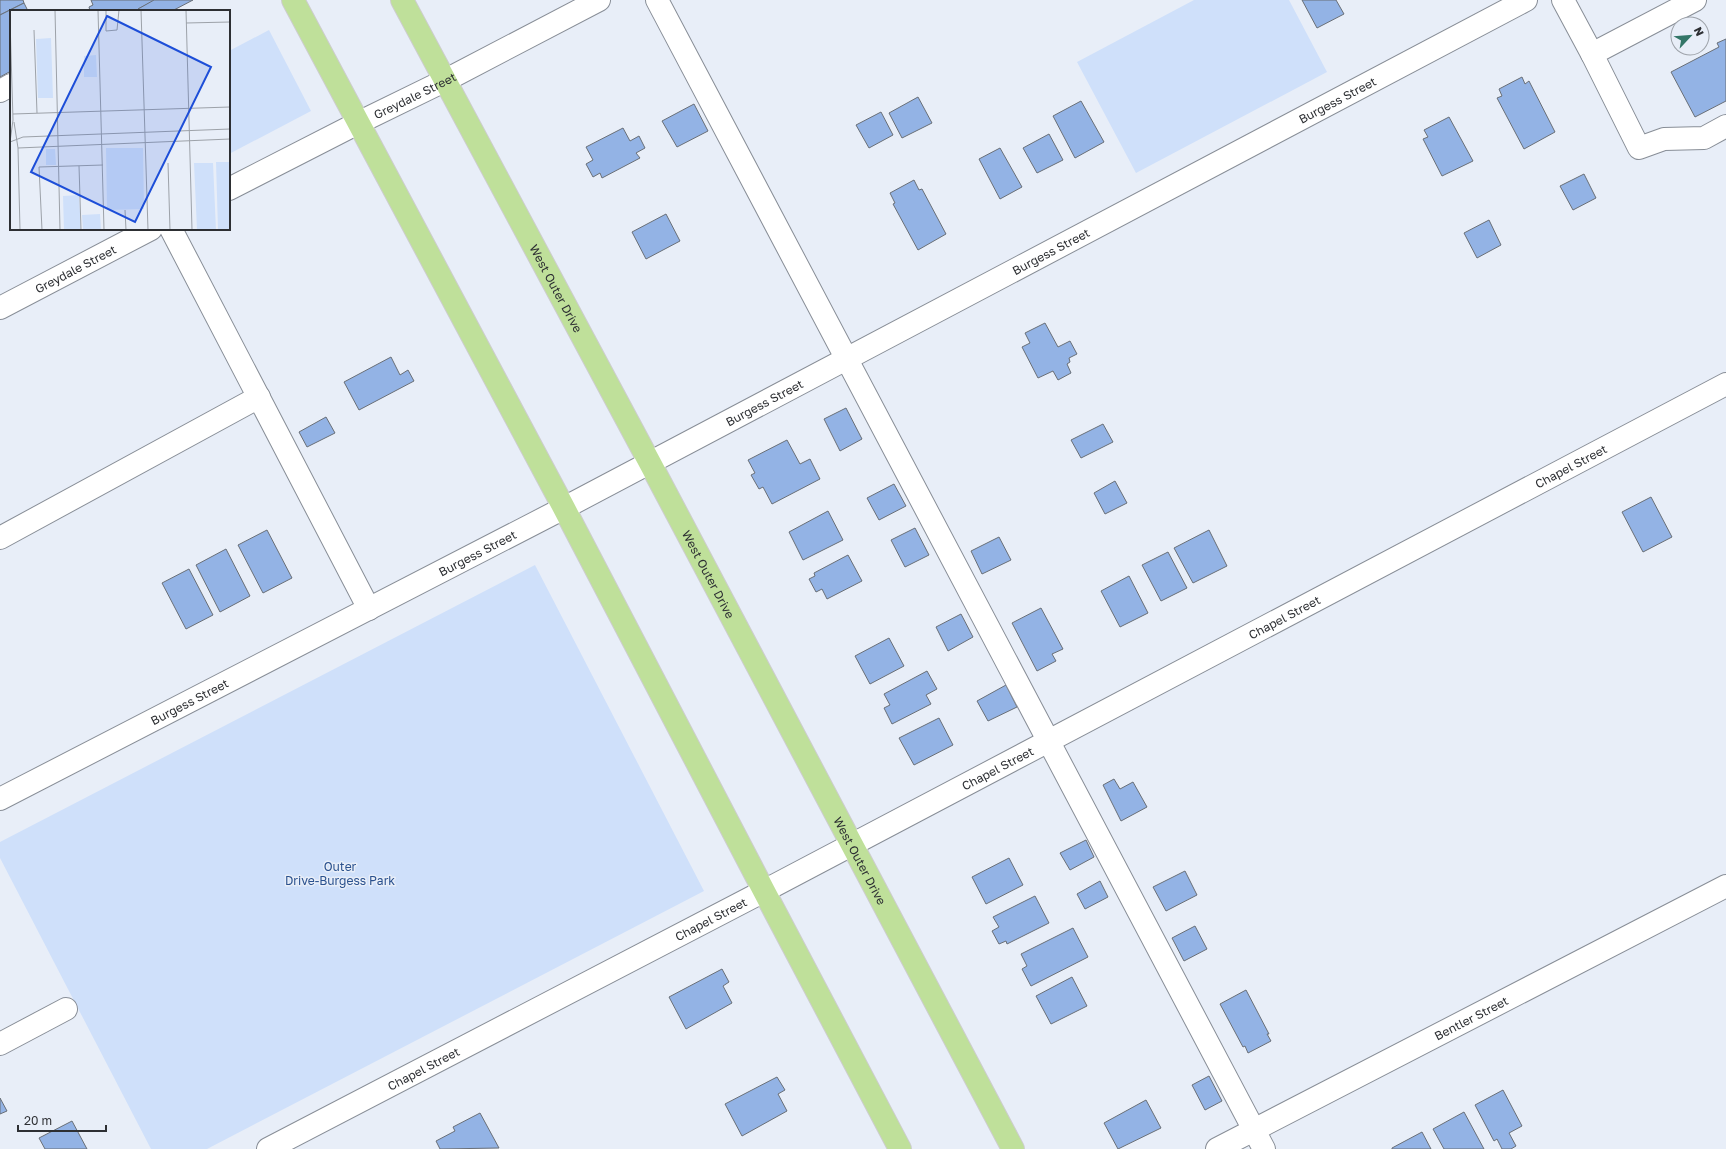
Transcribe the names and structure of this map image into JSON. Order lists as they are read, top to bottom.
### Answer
{
  "streets": {
    "main road": ["West Outer Drive"],
    "street": [
      "Greydale Street",
      "Burgess Street",
      "Chapel Street",
      "Bentler Street"
    ]
  },
  "crossings": [
    ["Greydale Street", "West Outer Drive"],
    ["Burgess Street", "West Outer Drive"],
    ["West Outer Drive", "Chapel Street"]
  ],
  "parks": ["Outer Drive-Burgess Park"],
  "scale_bar": "20 m",
  "north": "top right"
}
